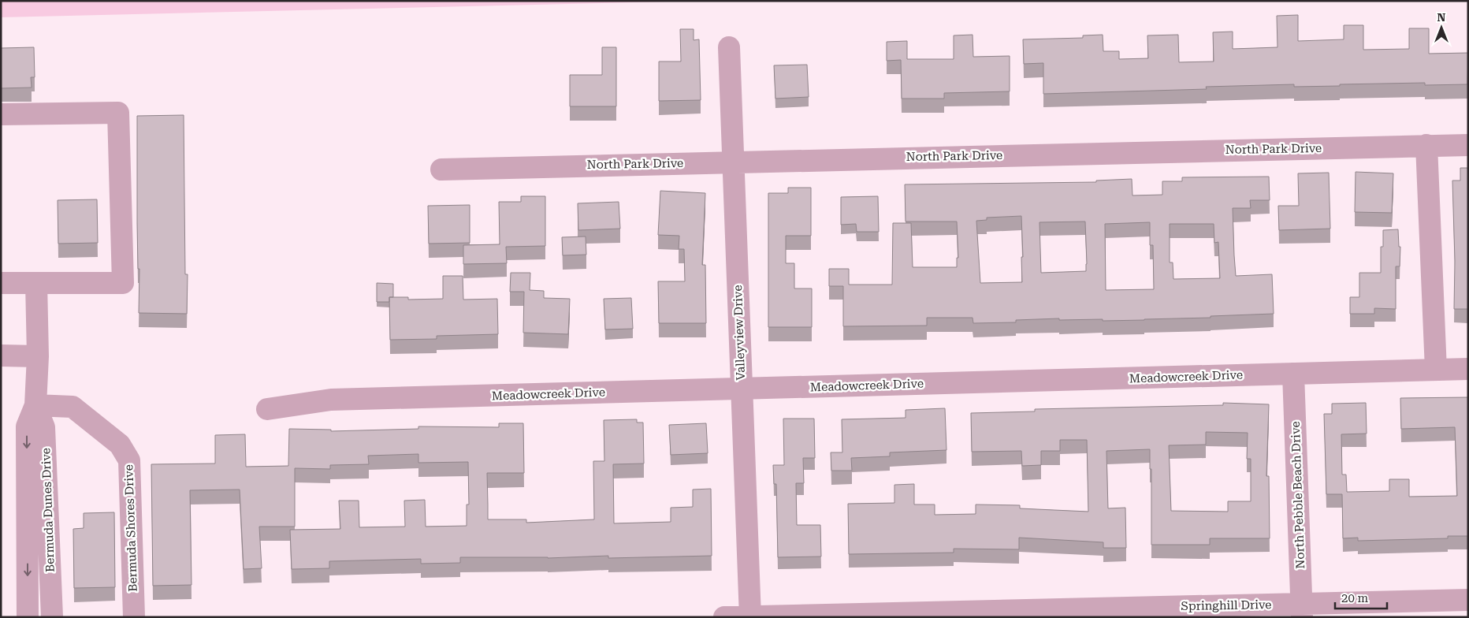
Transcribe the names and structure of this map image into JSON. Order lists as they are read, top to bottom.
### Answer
{
  "streets": {
    "street": [
      "North Park Drive",
      "Valleyview Drive",
      "Meadowcreek Drive",
      "North Pebble Beach Drive",
      "Bermuda Dunes Drive",
      "Bermuda Shores Drive",
      "Springhill Drive"
    ]
  },
  "crossings": [
    ["North Park Drive", "Valleyview Drive"],
    ["Valleyview Drive", "Meadowcreek Drive"],
    ["Valleyview Drive", "Springhill Drive"],
    ["Meadowcreek Drive", "North Pebble Beach Drive"],
    ["North Pebble Beach Drive", "Springhill Drive"],
    ["Bermuda Dunes Drive", "Bermuda Shores Drive"]
  ],
  "scale_bar": "20 m",
  "north": "top"
}
